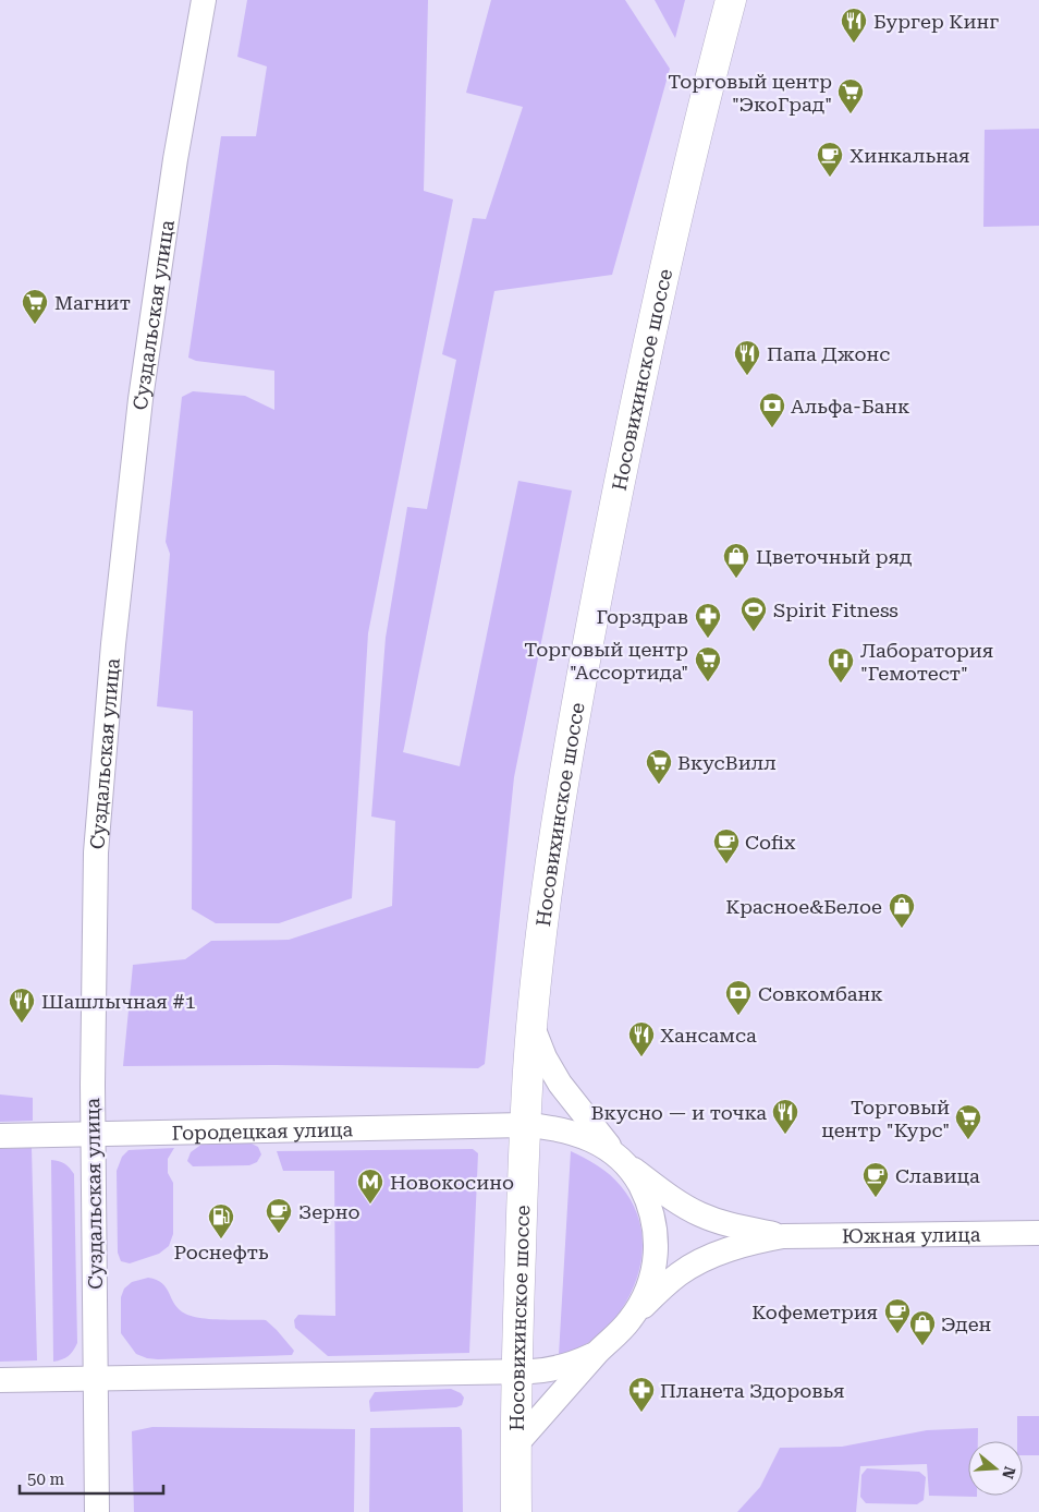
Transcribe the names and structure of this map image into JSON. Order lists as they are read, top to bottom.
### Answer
{
  "streets": {
    "main road": ["Носовихинское шоссе"],
    "street": ["Суздальская улица", "Городецкая улица", "Южная улица"]
  },
  "crossings": [
    ["Суздальская улица", "Городецкая улица"],
    ["Носовихинское шоссе", "Городецкая улица"],
    ["Городецкая улица", "Южная улица"]
  ],
  "places": {
    "restaurant": [
      "Бургер Кинг",
      "Папа Джонс",
      "Шашлычная #1",
      "Хансамса",
      "Вкусно — и точка"
    ],
    "supermarket": [
      "Торговый центр \"ЭкоГрад\"",
      "Магнит",
      "Торговый центр \"Ассортида\"",
      "ВкусВилл",
      "Торговый центр \"Курс\""
    ],
    "cafe": [
      "Хинкальная",
      "Cofix",
      "Славица",
      "Зерно",
      "Кофеметрия"
    ],
    "bank": ["Альфа-Банк", "Совкомбанк"],
    "shop": ["Цветочный ряд", "Красное&Белое", "Эден"],
    "sports": ["Spirit Fitness"],
    "pharmacy": ["Горздрав", "Планета Здоровья"],
    "hospital": ["Лаборатория \"Гемотест\""],
    "metro station": ["Новокосино"],
    "fuel station": ["Роснефть"]
  },
  "scale_bar": "50 m",
  "north": "right"
}
